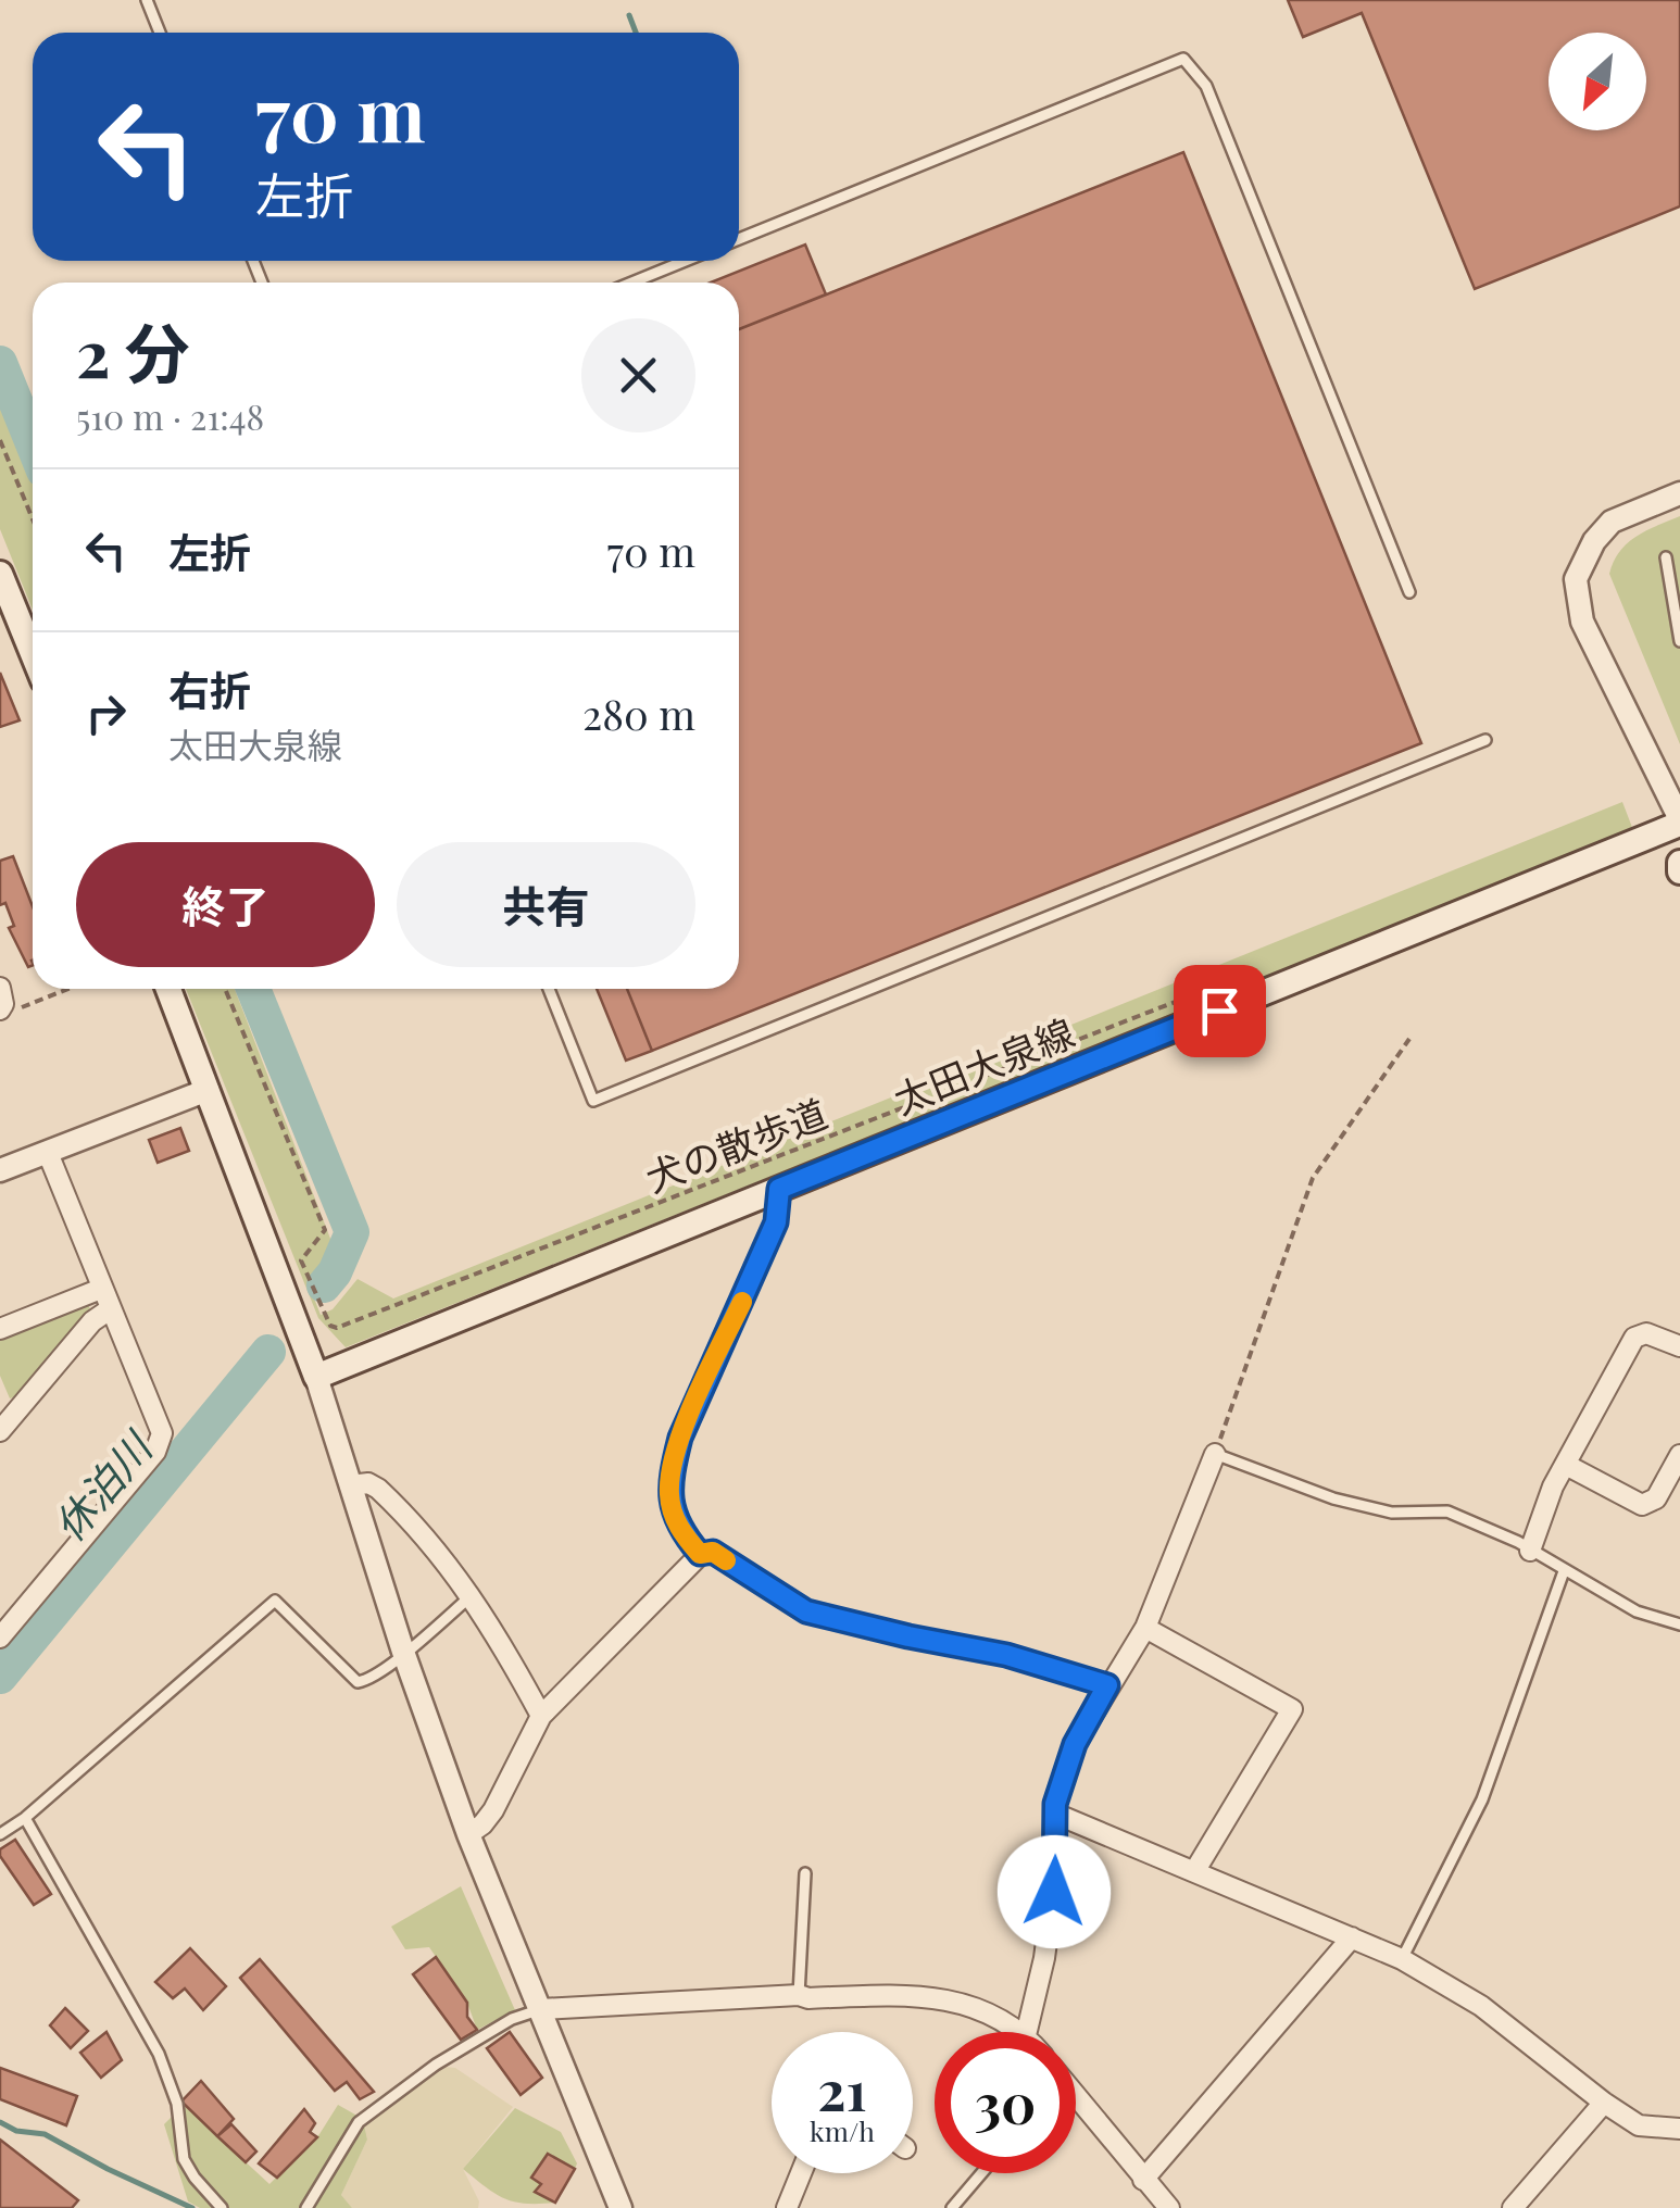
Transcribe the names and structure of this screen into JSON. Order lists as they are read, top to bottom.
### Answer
{
  "streets": {
    "main road": ["太田大泉線"],
    "path": ["犬の散歩道"]
  },
  "water": ["休泊川"],
  "north": "bottom left",
  "page": {
    "turn": ["70 m", "左折"],
    "heading": ["2 分", "510 m · 21:48"],
    "list": [
      {
        "name": "左折",
        "value": "70 m"
      },
      {
        "name": "右折",
        "note": "太田大泉線",
        "value": "280 m"
      }
    ],
    "buttons": ["終了", "共有"],
    "speed": "21 km/h",
    "limit": "30"
  }
}
